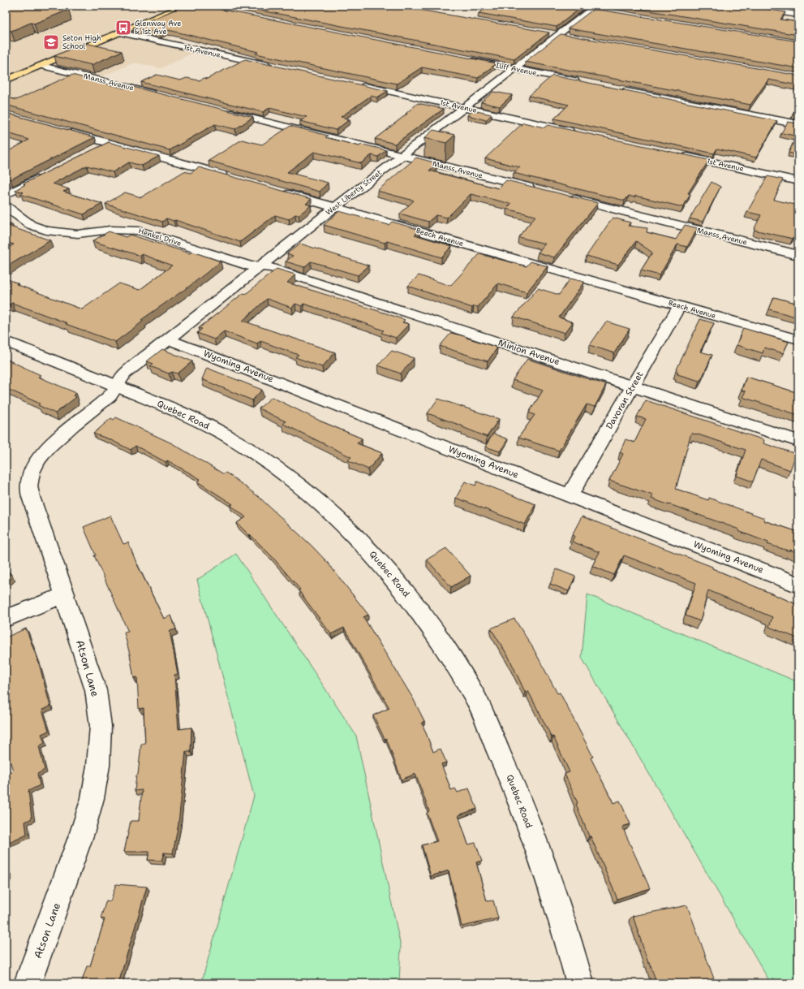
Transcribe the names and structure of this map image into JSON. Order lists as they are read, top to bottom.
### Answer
{
  "streets": {
    "street": [
      "1st Avenue",
      "Iliff Avenue",
      "Manss Avenue",
      "West Liberty Street",
      "Henkel Drive",
      "Beech Avenue",
      "Minion Avenue",
      "Wyoming Avenue",
      "Davoran Street",
      "Quebec Road",
      "Atson Lane"
    ]
  },
  "crossings": [
    ["1st Avenue", "West Liberty Street"],
    ["Iliff Avenue", "West Liberty Street"],
    ["Manss Avenue", "West Liberty Street"],
    ["West Liberty Street", "Henkel Drive"],
    ["West Liberty Street", "Beech Avenue"],
    ["West Liberty Street", "Minion Avenue"],
    ["West Liberty Street", "Wyoming Avenue"],
    ["West Liberty Street", "Quebec Road"],
    ["West Liberty Street", "Atson Lane"],
    ["Henkel Drive", "Minion Avenue"],
    ["Beech Avenue", "Davoran Street"],
    ["Minion Avenue", "Davoran Street"],
    ["Wyoming Avenue", "Davoran Street"],
    ["Quebec Road", "Atson Lane"]
  ],
  "places": {
    "bus stop": ["Glenway Ave & 1st Ave"],
    "school or university": ["Seton High School"]
  }
}
